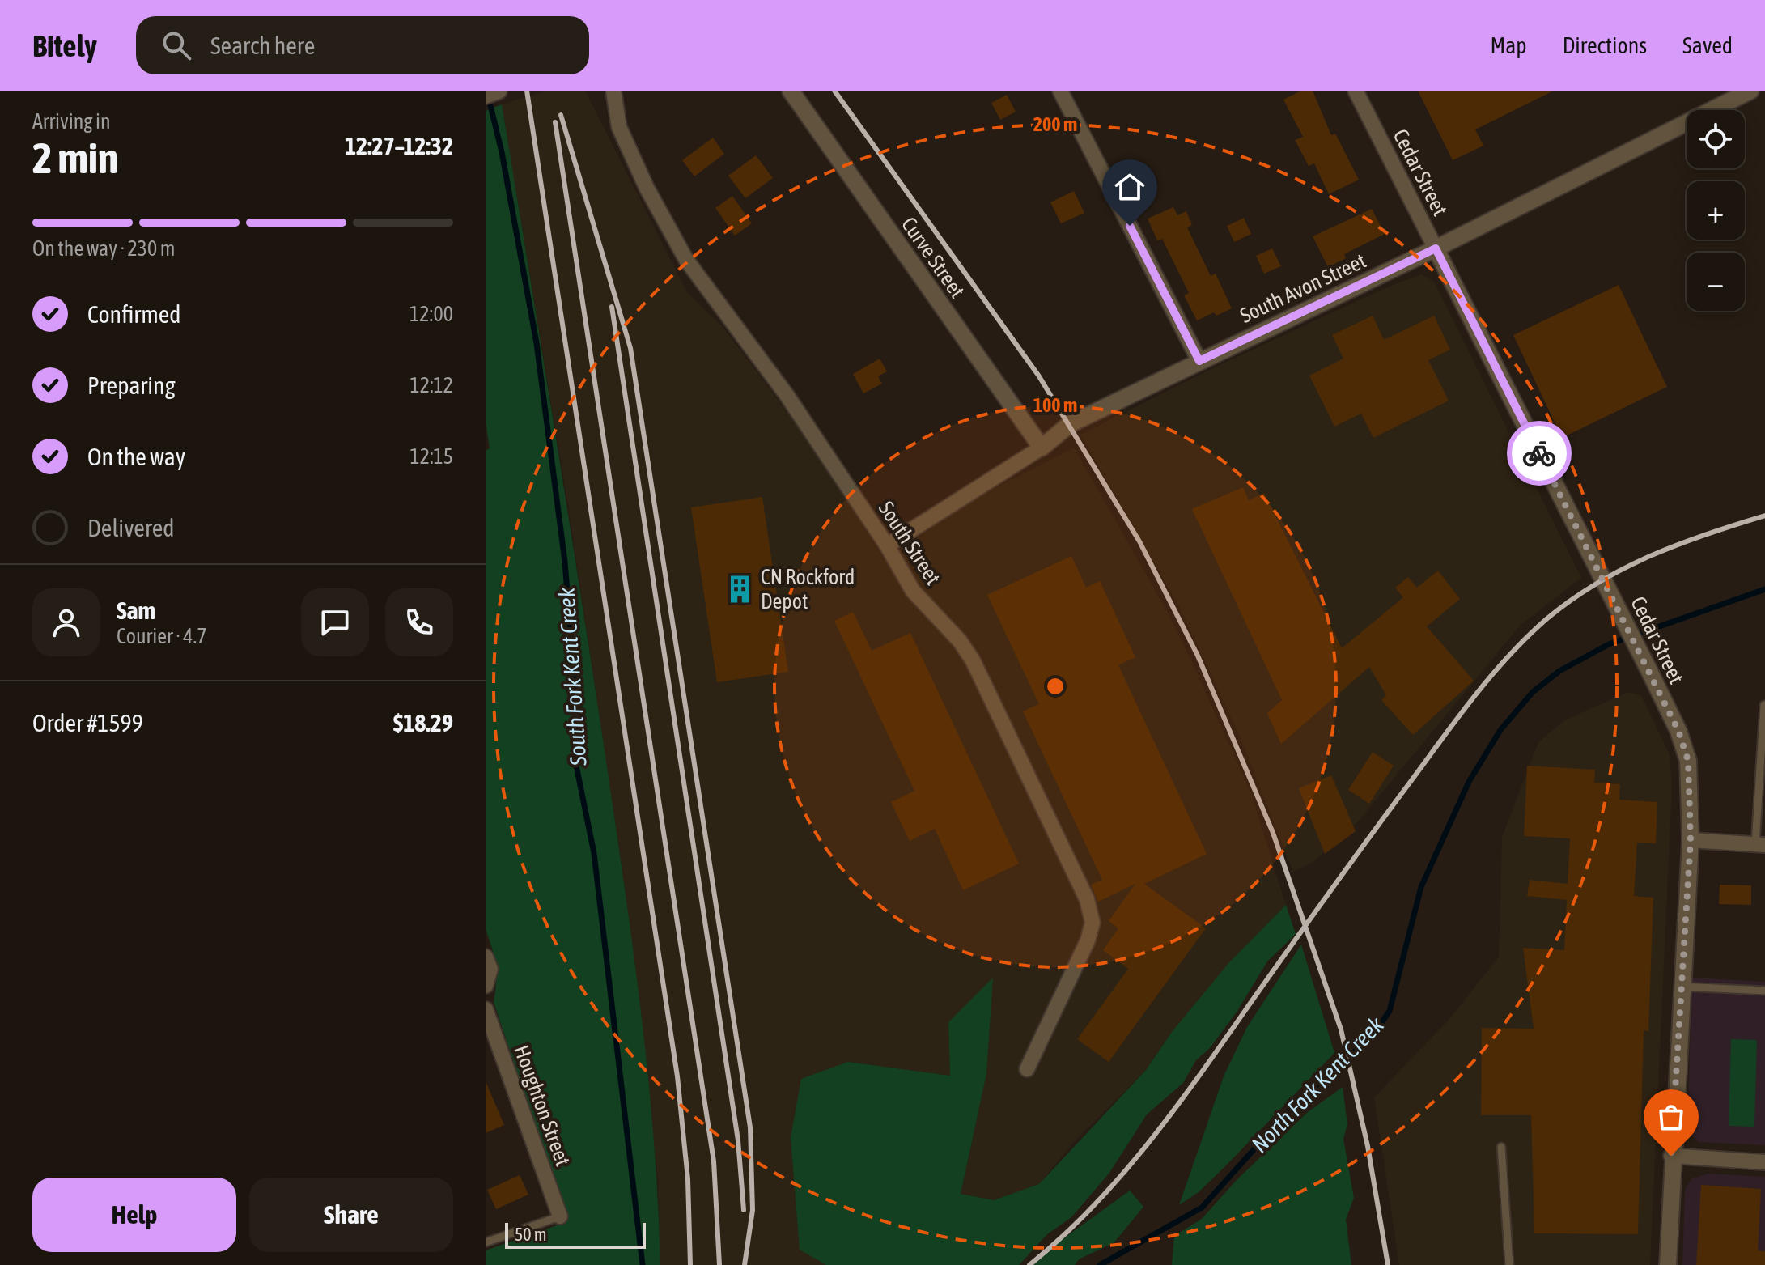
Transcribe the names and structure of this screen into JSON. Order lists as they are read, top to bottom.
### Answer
{
  "streets": {
    "street": [
      "Cedar Street",
      "Curve Street",
      "South Avon Street",
      "South Street",
      "Houghton Street"
    ]
  },
  "crossings": [
    ["Cedar Street", "South Avon Street"],
    ["Curve Street", "South Avon Street"],
    ["South Avon Street", "South Street"]
  ],
  "water": ["South Fork Kent Creek", "North Fork Kent Creek"],
  "places": {
    "building": ["CN Rockford Depot"]
  },
  "scale_bar": "50 m",
  "page": {
    "header": "Bitely",
    "search": "Search here",
    "nav": ["Map", "Directions", "Saved"],
    "heading": ["2 min", "Arriving in", "12:27–12:32"],
    "panel": [
      "Sam",
      "Courier · 4.7",
      "Order #1599",
      "$18.29"
    ],
    "map_buttons": ["+", "−"],
    "bar": "On the way · 230 m",
    "list": [
      ["Confirmed", "12:00"],
      ["Preparing", "12:12"],
      ["On the way", "12:15"],
      "Delivered"
    ],
    "buttons": ["Help", "Share"],
    "scale": "50 m"
  },
  "rings": ["200 m", "100 m"]
}
